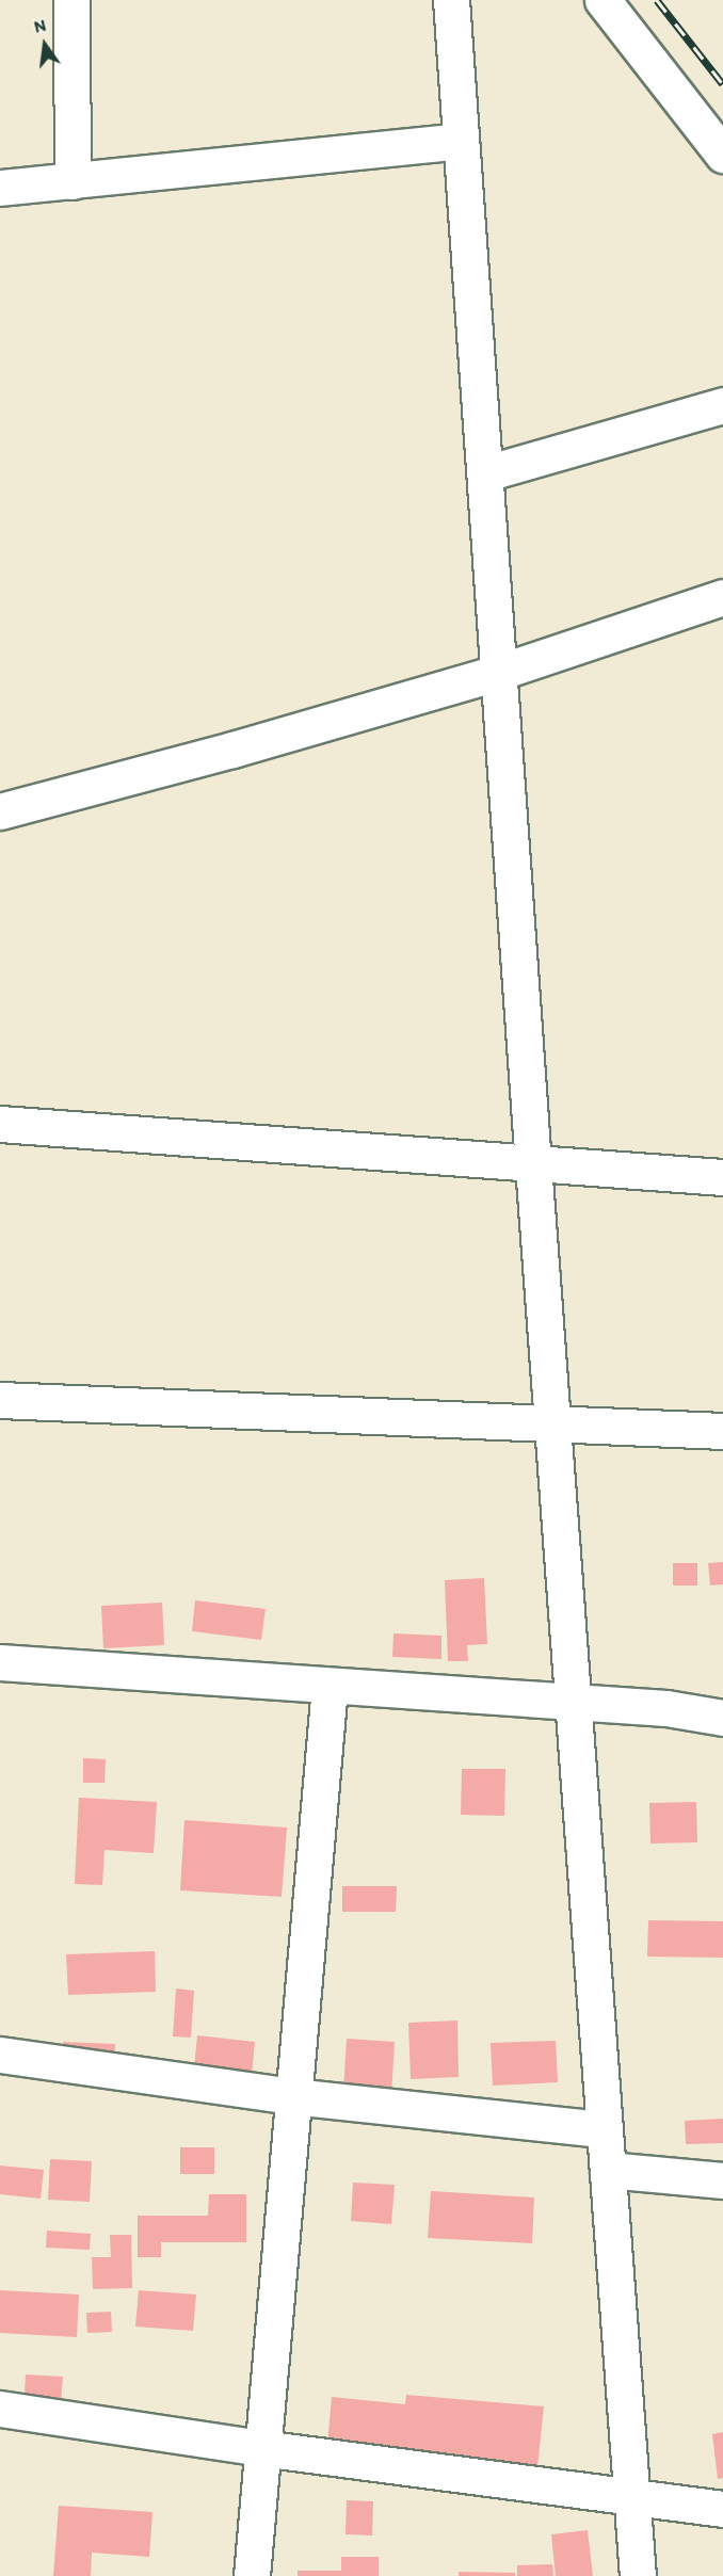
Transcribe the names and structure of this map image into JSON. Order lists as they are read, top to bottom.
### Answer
{
  "north": "top"
}
